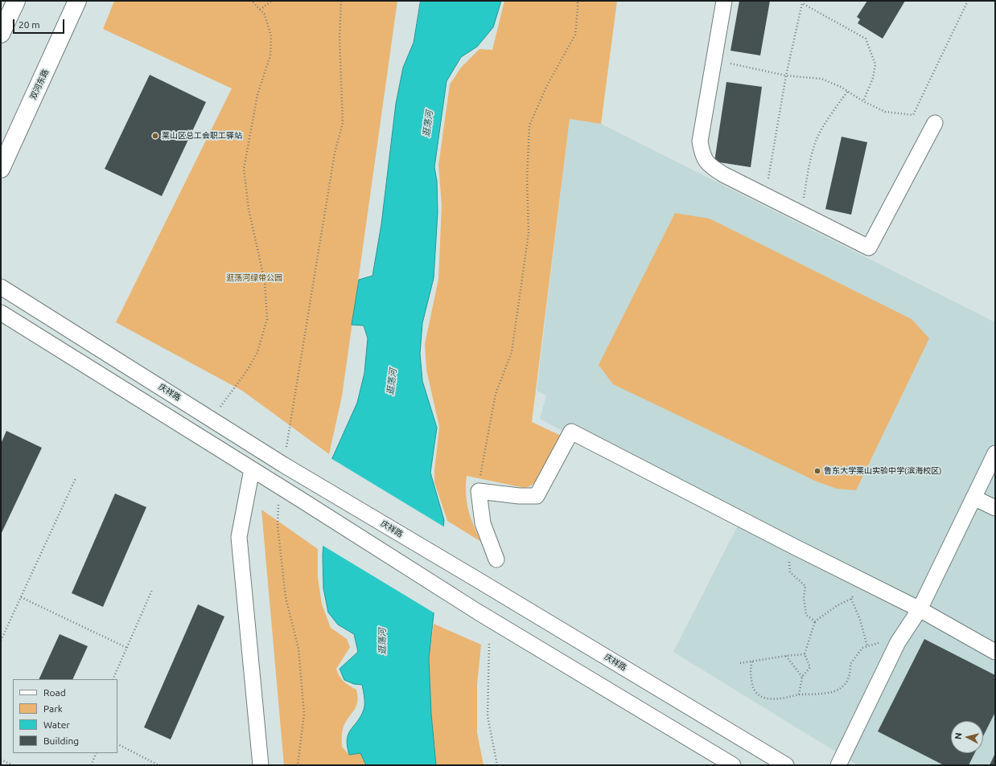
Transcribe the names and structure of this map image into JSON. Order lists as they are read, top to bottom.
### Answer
{
  "streets": {
    "street": ["双河东路", "庆祥路"]
  },
  "water": ["逛荡河"],
  "parks": ["逛荡河绿带公园"],
  "places": ["莱山区总工会职工驿站", "鲁东大学莱山实验中学(滨海校区)"],
  "legend": [
    "Road",
    "Park",
    "Water",
    "Building"
  ],
  "scale_bar": "20 m",
  "north": "left"
}
